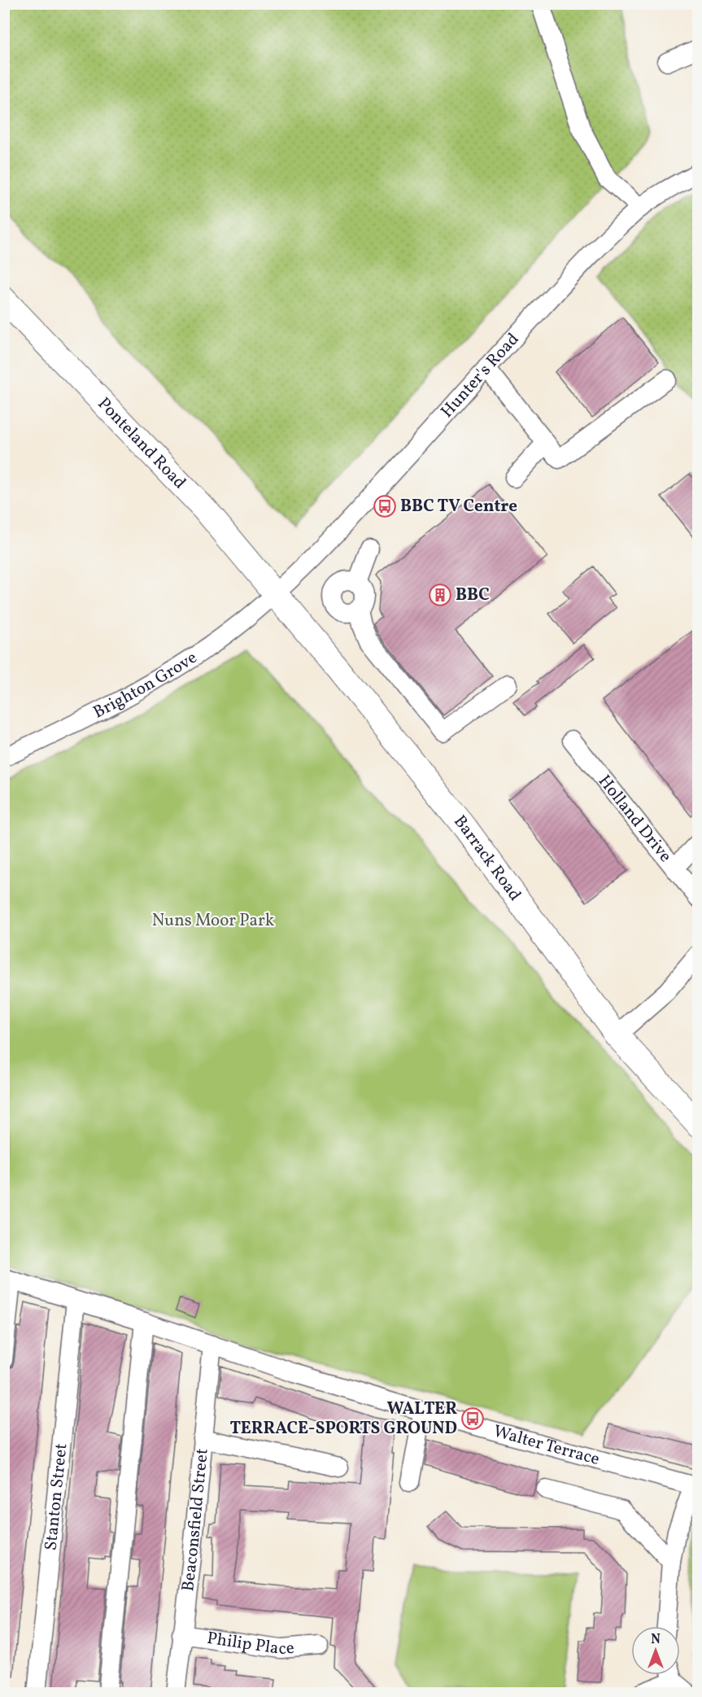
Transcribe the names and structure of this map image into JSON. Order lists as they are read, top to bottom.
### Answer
{
  "streets": {
    "main road": ["Ponteland Road", "Barrack Road"],
    "street": [
      "Hunter's Road",
      "Brighton Grove",
      "Holland Drive",
      "Walter Terrace",
      "Stanton Street",
      "Beaconsfield Street",
      "Philip Place"
    ]
  },
  "crossings": [
    ["Hunter's Road", "Ponteland Road"],
    ["Hunter's Road", "Brighton Grove"],
    ["Hunter's Road", "Barrack Road"],
    ["Ponteland Road", "Brighton Grove"],
    ["Ponteland Road", "Barrack Road"],
    ["Brighton Grove", "Barrack Road"],
    ["Walter Terrace", "Stanton Street"],
    ["Walter Terrace", "Beaconsfield Street"],
    ["Beaconsfield Street", "Philip Place"]
  ],
  "parks": ["Nuns Moor Park"],
  "places": {
    "bus stop": ["BBC TV Centre", "WALTER TERRACE-SPORTS GROUND"],
    "building": ["BBC"]
  },
  "north": "top"
}
